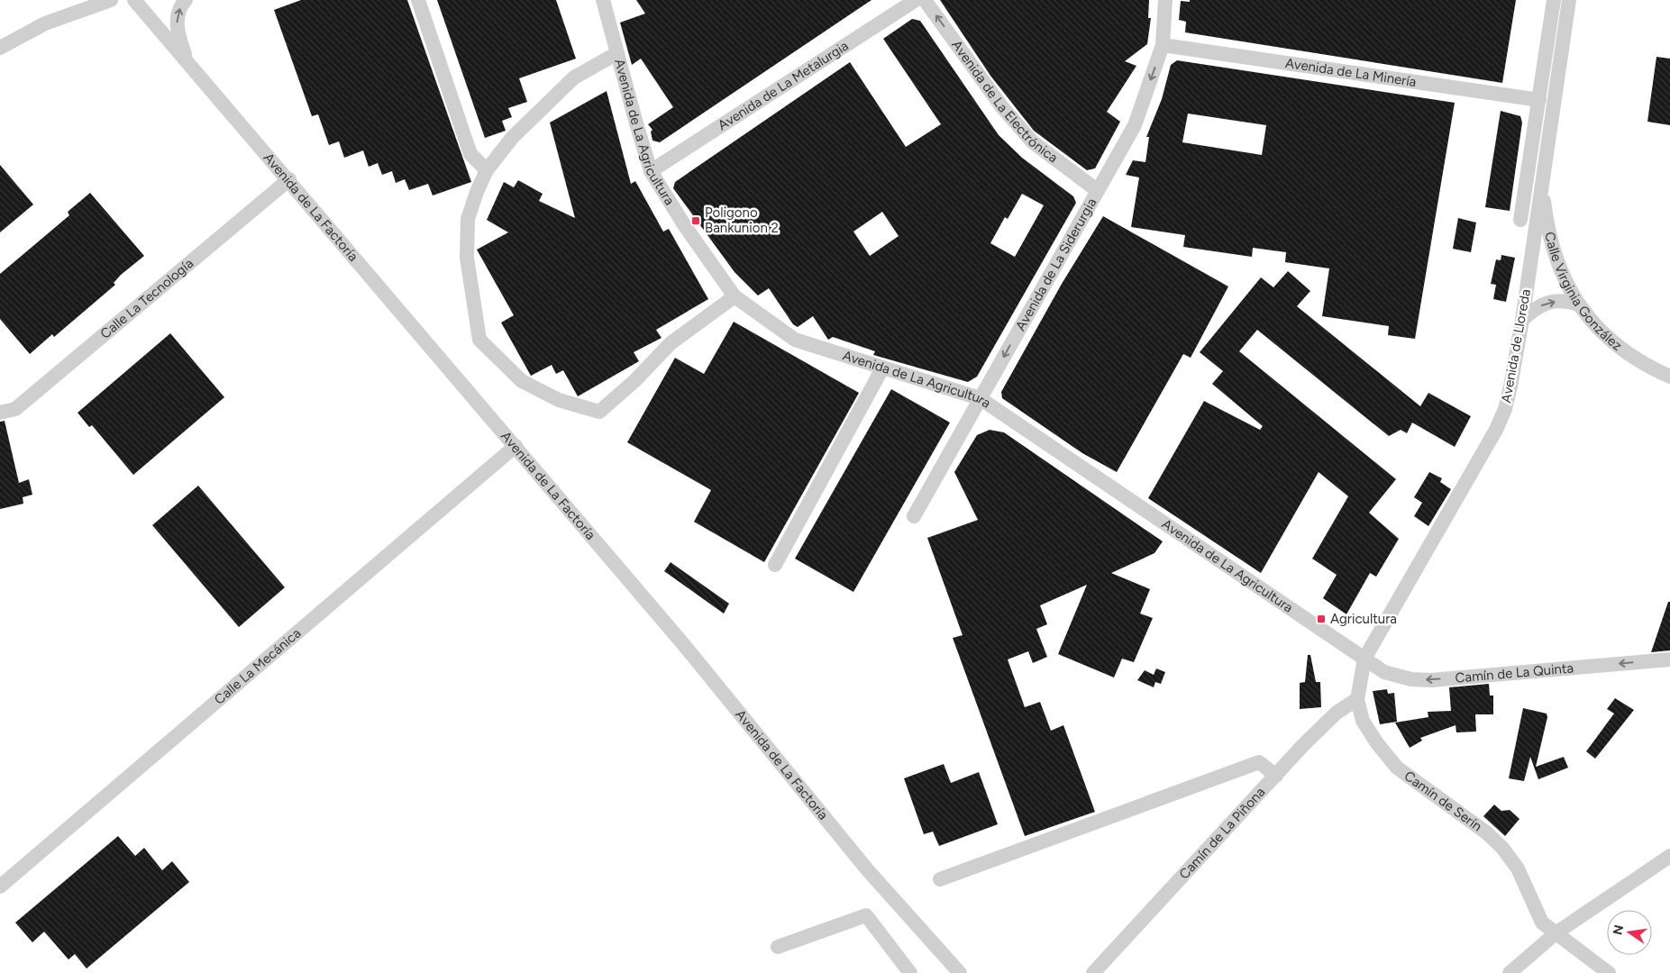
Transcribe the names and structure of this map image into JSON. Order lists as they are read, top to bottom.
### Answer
{
  "streets": {
    "street": [
      "Avenida de La Minería",
      "Avenida de La Metalurgia",
      "Avenida de La Electrónica",
      "Avenida de La Agricultura",
      "Avenida de La Factoría",
      "Avenida de La Siderurgia",
      "Calle Virginia González",
      "Calle La Tecnología",
      "Avenida de Lloreda",
      "Calle La Mecánica",
      "Camín de La Quinta",
      "Camín de Serín",
      "Camín de La Piñona"
    ]
  },
  "crossings": [
    ["Avenida de La Minería", "Avenida de La Siderurgia"],
    ["Avenida de La Metalurgia", "Avenida de La Agricultura"],
    ["Avenida de La Electrónica", "Avenida de La Siderurgia"],
    ["Avenida de La Agricultura", "Avenida de La Siderurgia"],
    ["Avenida de La Agricultura", "Avenida de Lloreda"],
    ["Avenida de La Agricultura", "Camín de La Quinta"],
    ["Avenida de La Agricultura", "Camín de Serín"],
    ["Avenida de La Factoría", "Calle La Tecnología"],
    ["Avenida de La Factoría", "Calle La Mecánica"],
    ["Calle Virginia González", "Avenida de Lloreda"],
    ["Avenida de Lloreda", "Camín de La Quinta"],
    ["Avenida de Lloreda", "Camín de Serín"],
    ["Camín de La Quinta", "Camín de Serín"],
    ["Camín de Serín", "Camín de La Piñona"]
  ],
  "one_way": ["Avenida de La Electrónica", "Avenida de La Siderurgia", "Camín de La Quinta"],
  "places": {
    "transit": ["Poligono Bankunion 2", "Agricultura"]
  },
  "north": "left"
}
